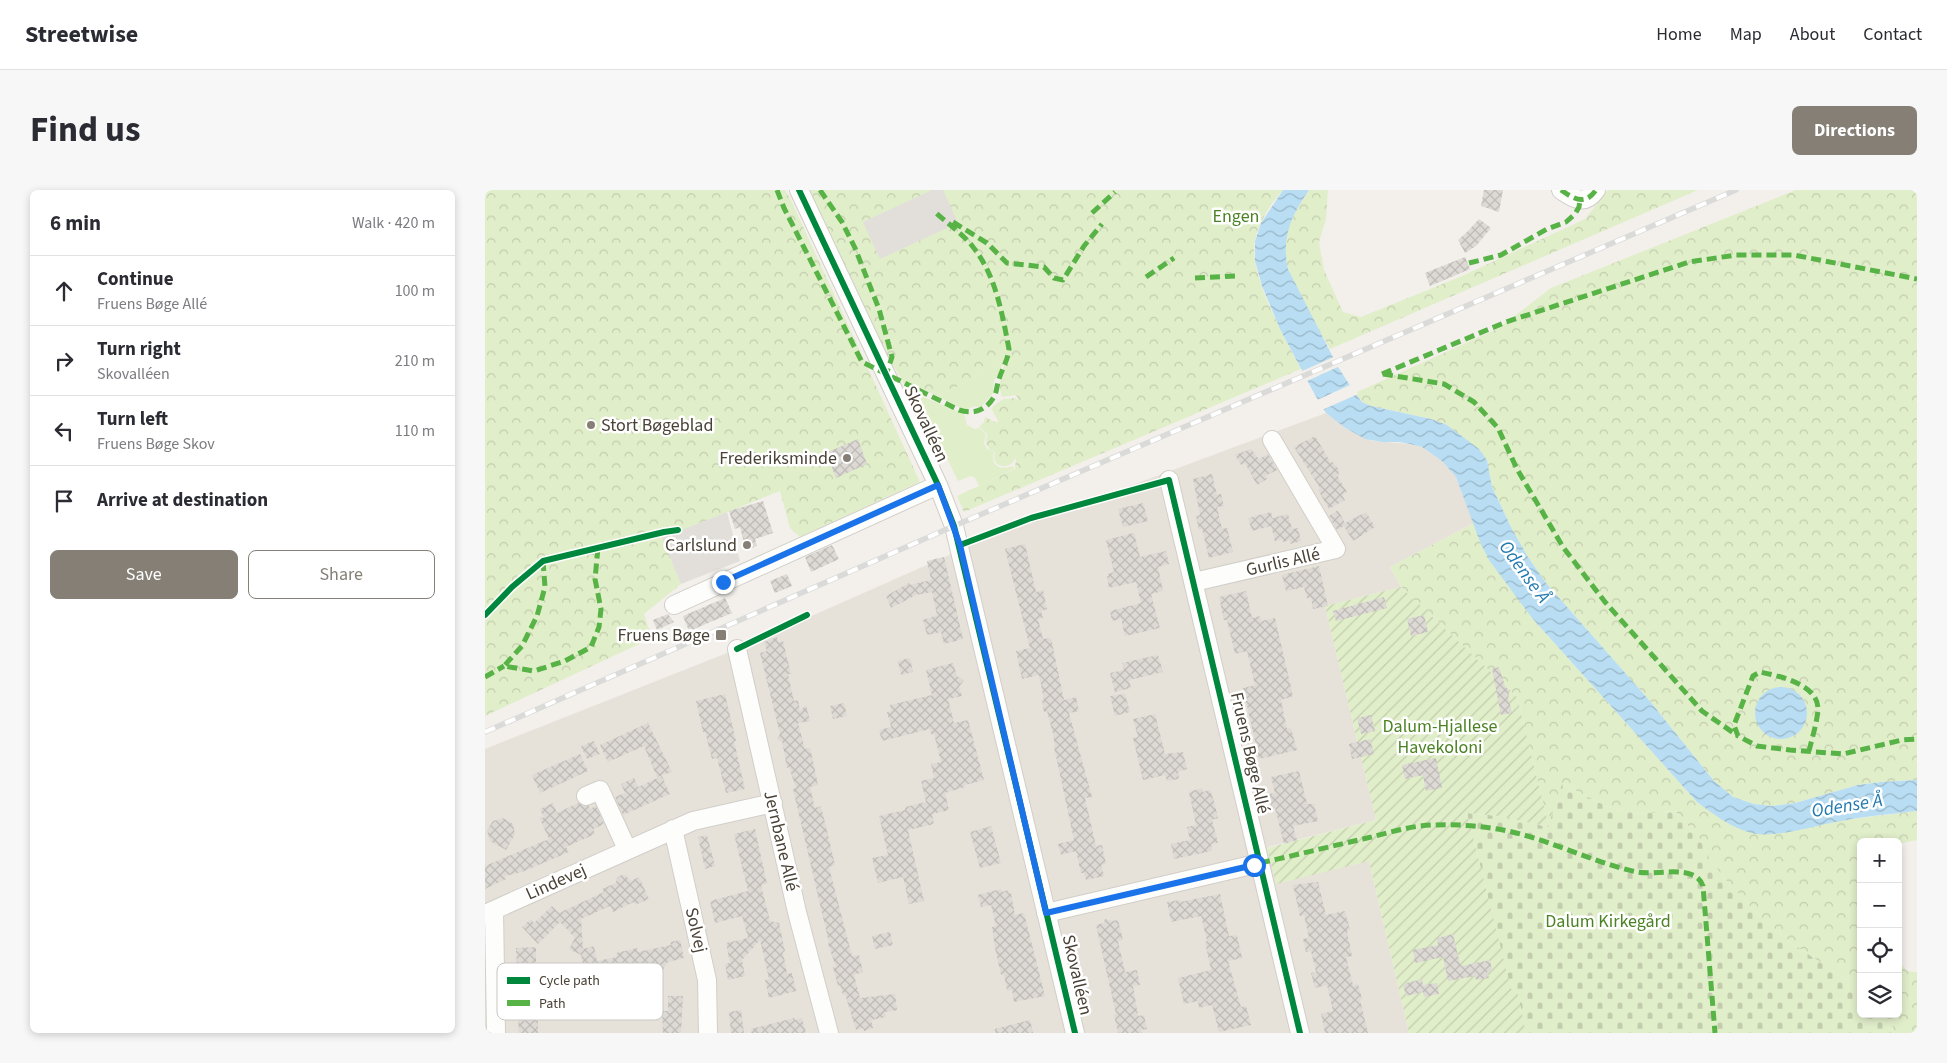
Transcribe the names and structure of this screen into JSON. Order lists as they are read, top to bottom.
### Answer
{
  "streets": {
    "street": [
      "Skovalléen",
      "Gurlis Allé",
      "Fruens Bøge Allé",
      "Jernbane Allé",
      "Lindevej",
      "Solvej"
    ]
  },
  "crossings": [
    ["Gurlis Allé", "Fruens Bøge Allé"],
    ["Jernbane Allé", "Lindevej"],
    ["Lindevej", "Solvej"]
  ],
  "water": ["Odense Å"],
  "parks": ["Engen", "Dalum-Hjallese Havekoloni", "Dalum Kirkegård"],
  "places": {
    "other": ["Stort Bøgeblad", "Frederiksminde", "Carlslund"],
    "transit": ["Fruens Bøge"]
  },
  "legend": ["Cycle path", "Path"],
  "page": {
    "header": "Streetwise",
    "nav": [
      "Home",
      "Map",
      "About",
      "Contact"
    ],
    "title": "Find us",
    "buttons": [
      "Directions",
      ["Save", "Share"]
    ],
    "heading": ["6 min", "Walk · 420 m"],
    "list": [
      ["Continue", "Fruens Bøge Allé", "100 m"],
      ["Turn right", "Skovalléen", "210 m"],
      ["Turn left", "Fruens Bøge Skov", "110 m"],
      "Arrive at destination"
    ],
    "map_buttons": ["+", "−"]
  }
}
